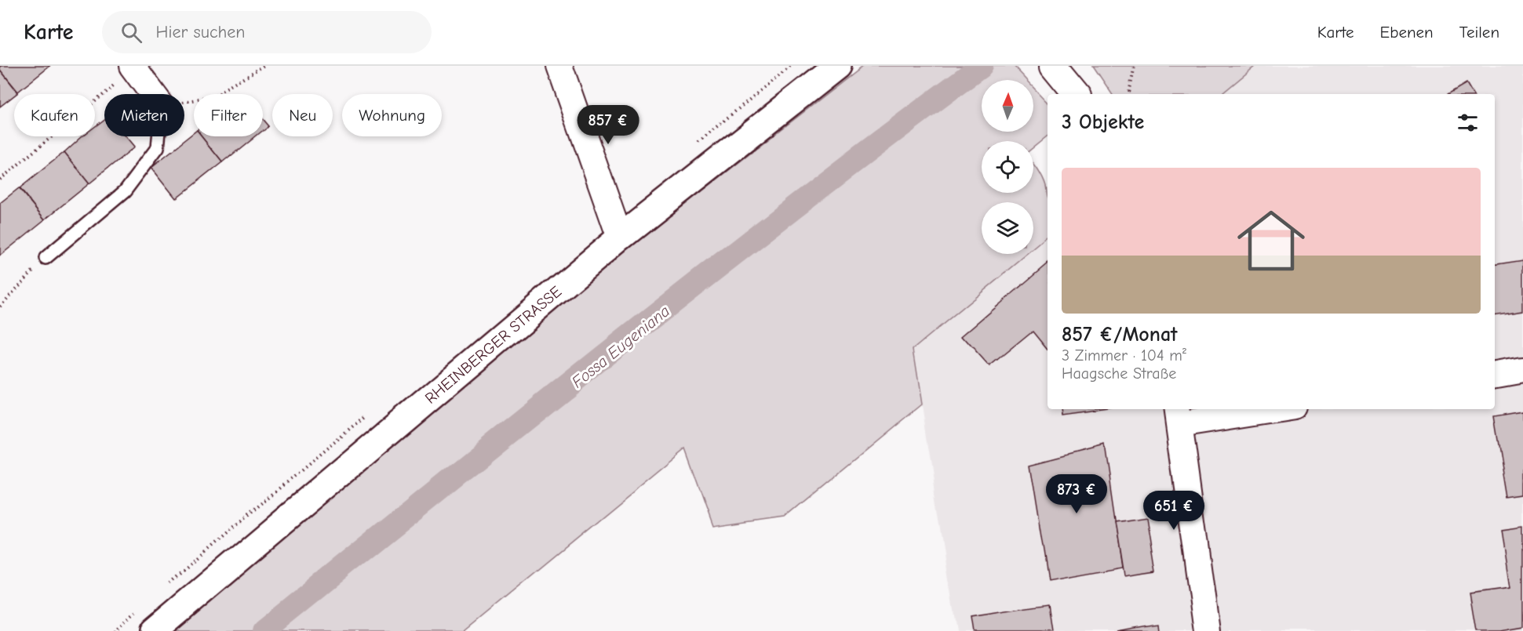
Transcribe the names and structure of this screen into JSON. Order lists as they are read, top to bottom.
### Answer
{
  "streets": {
    "main road": ["RHEINBERGER STRASSE"]
  },
  "water": ["Fossa Eugeniana"],
  "north": "top",
  "page": {
    "header": "Karte",
    "search": "Hier suchen",
    "nav": ["Karte", "Ebenen", "Teilen"],
    "chip": [
      "Kaufen",
      "Mieten",
      "Filter",
      "Neu",
      "Wohnung"
    ],
    "heading": "3 Objekte",
    "price": ["857 €", "873 €", "651 €"],
    "list": [
      {
        "name": "857 €/Monat",
        "note": "3 Zimmer · 104 m² · Haagsche Straße"
      }
    ]
  }
}
